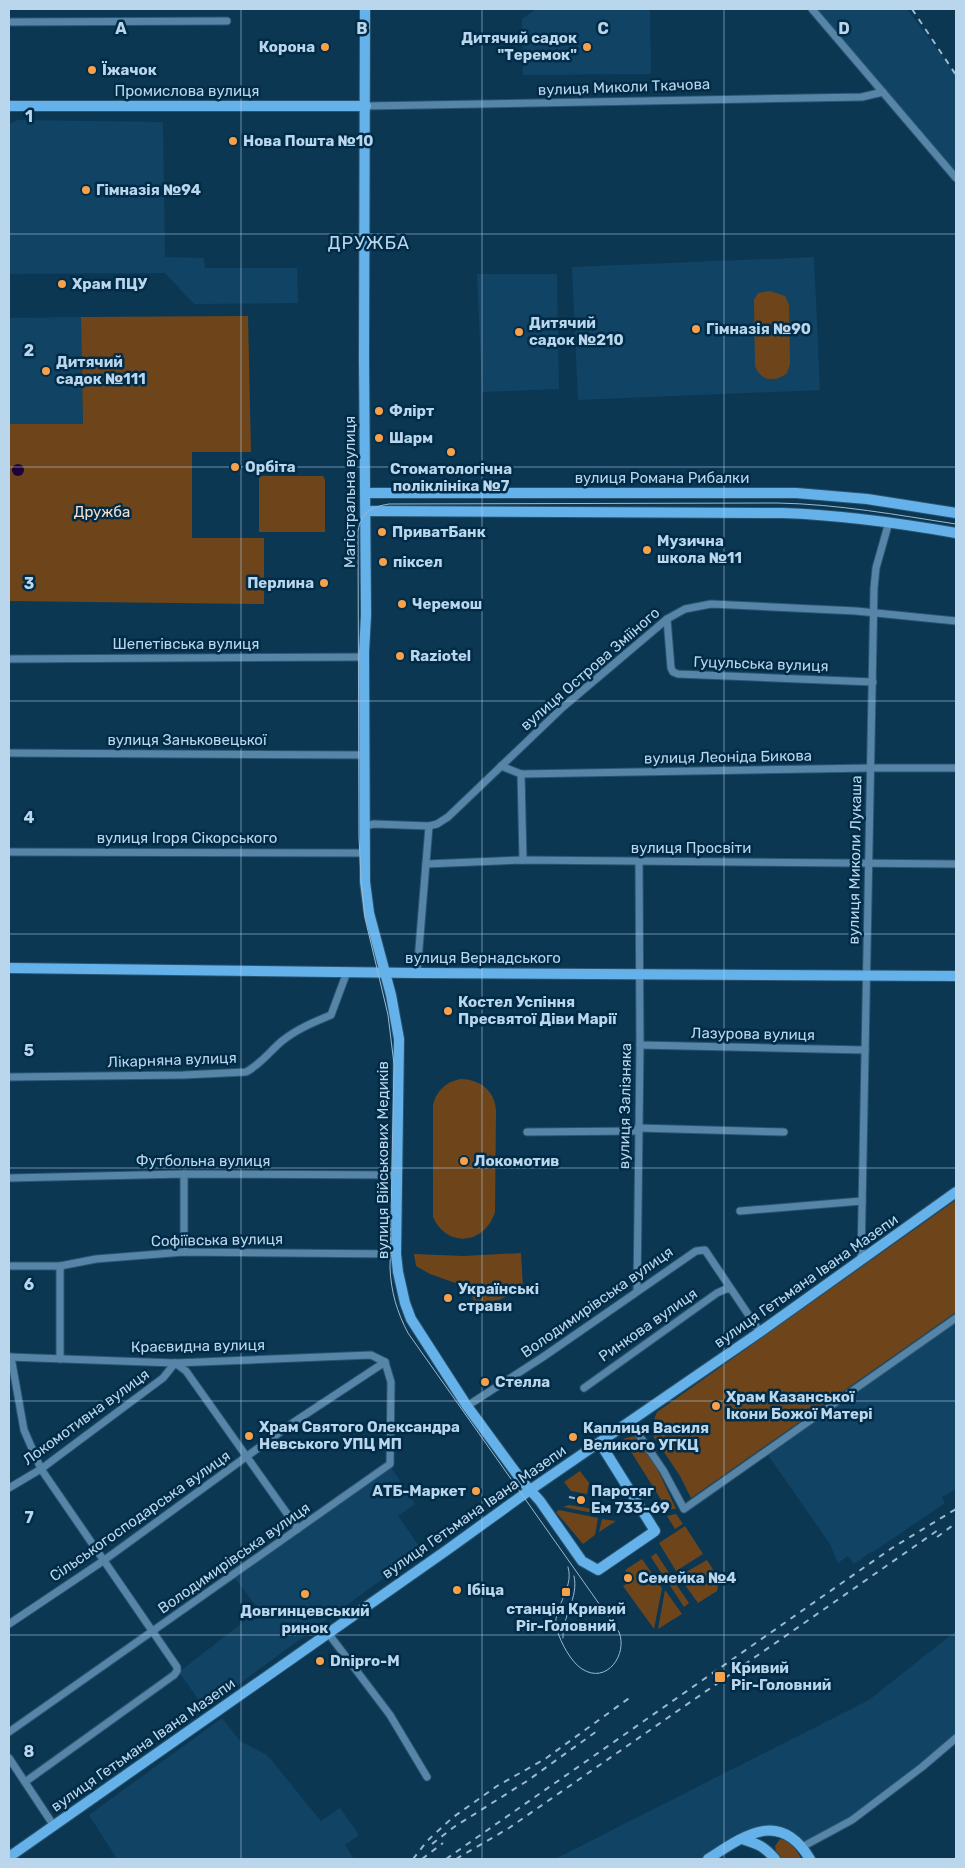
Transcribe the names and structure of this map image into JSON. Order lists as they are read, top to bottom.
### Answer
{
  "streets": {
    "main road": [
      "Промислова вулиця",
      "вулиця Романа Рибалки",
      "Магістральна вулиця",
      "вулиця Вернадського",
      "вулиця Військових Медиків",
      "вулиця Гетьмана Івана Мазепи"
    ],
    "street": [
      "вулиця Миколи Ткачова",
      "Шепетівська вулиця",
      "Гуцульська вулиця",
      "вулиця Острова Зміїного",
      "вулиця Заньковецької",
      "вулиця Леоніда Бикова",
      "вулиця Ігоря Сікорського",
      "вулиця Просвіти",
      "вулиця Миколи Лукаша",
      "Лазурова вулиця",
      "Лікарняна вулиця",
      "вулиця Залізняка",
      "Футбольна вулиця",
      "Софіївська вулиця",
      "Володимирівська вулиця",
      "Ринкова вулиця",
      "Краєвидна вулиця",
      "Локомотивна вулиця",
      "Сільськогосподарська вулиця"
    ]
  },
  "crossings": [
    ["вулиця Миколи Ткачова", "Промислова вулиця"],
    ["вулиця Миколи Ткачова", "Магістральна вулиця"],
    ["Промислова вулиця", "Магістральна вулиця"],
    ["вулиця Романа Рибалки", "Магістральна вулиця"],
    ["Магістральна вулиця", "Шепетівська вулиця"],
    ["Магістральна вулиця", "вулиця Заньковецької"],
    ["Магістральна вулиця", "вулиця Ігоря Сікорського"],
    ["Магістральна вулиця", "вулиця Вернадського"],
    ["Магістральна вулиця", "вулиця Військових Медиків"],
    ["Гуцульська вулиця", "вулиця Острова Зміїного"],
    ["Гуцульська вулиця", "вулиця Миколи Лукаша"],
    ["вулиця Острова Зміїного", "вулиця Леоніда Бикова"],
    ["вулиця Острова Зміїного", "вулиця Миколи Лукаша"],
    ["вулиця Леоніда Бикова", "вулиця Миколи Лукаша"],
    ["вулиця Просвіти", "вулиця Миколи Лукаша"],
    ["вулиця Просвіти", "вулиця Залізняка"],
    ["вулиця Миколи Лукаша", "вулиця Вернадського"],
    ["вулиця Миколи Лукаша", "Лазурова вулиця"],
    ["вулиця Миколи Лукаша", "вулиця Гетьмана Івана Мазепи"],
    ["вулиця Вернадського", "Лікарняна вулиця"],
    ["вулиця Вернадського", "вулиця Залізняка"],
    ["вулиця Вернадського", "вулиця Військових Медиків"],
    ["Лазурова вулиця", "вулиця Залізняка"],
    ["вулиця Залізняка", "Володимирівська вулиця"],
    ["вулиця Військових Медиків", "Футбольна вулиця"],
    ["вулиця Військових Медиків", "Софіївська вулиця"],
    ["вулиця Військових Медиків", "вулиця Гетьмана Івана Мазепи"],
    ["вулиця Військових Медиків", "Володимирівська вулиця"],
    ["Володимирівська вулиця", "Ринкова вулиця"],
    ["Володимирівська вулиця", "Краєвидна вулиця"],
    ["Володимирівська вулиця", "Сільськогосподарська вулиця"],
    ["Краєвидна вулиця", "Локомотивна вулиця"],
    ["Краєвидна вулиця", "Сільськогосподарська вулиця"]
  ],
  "districts": ["ДРУЖБА"],
  "parks": ["Дружба"],
  "places": {
    "other": [
      "Корона",
      "Дитячий садок \"Теремок\"",
      "Їжачок",
      "Нова Пошта №10",
      "Гімназія №94",
      "Храм ПЦУ",
      "Гімназія №90",
      "Дитячий садок №210",
      "Дитячий садок №111",
      "Флірт",
      "Шарм",
      "Стоматологічна поліклініка №7",
      "Орбіта",
      "ПриватБанк",
      "Музична школа №11",
      "піксел",
      "Перлина",
      "Черемош",
      "Raziotel",
      "Костел Успіння Пресвятої Діви Марії",
      "Локомотив",
      "Українські страви",
      "Стелла",
      "Храм Казанської Ікони Божої Матері",
      "Храм Святого Олександра Невського УПЦ МП",
      "Каплиця Василя Великого УГКЦ",
      "АТБ-Маркет",
      "Паротяг Ем 733-69",
      "Семейка №4",
      "Ібіца",
      "Довгинцевський ринок",
      "Dnipro-M"
    ],
    "transit": ["станція Кривий Ріг-Головний", "Кривий Ріг-Головний"]
  },
  "grid": {
    "columns": [
      "A",
      "B",
      "C",
      "D"
    ],
    "rows": [
      "1",
      "2",
      "3",
      "4",
      "5",
      "6",
      "7",
      "8"
    ]
  }
}
